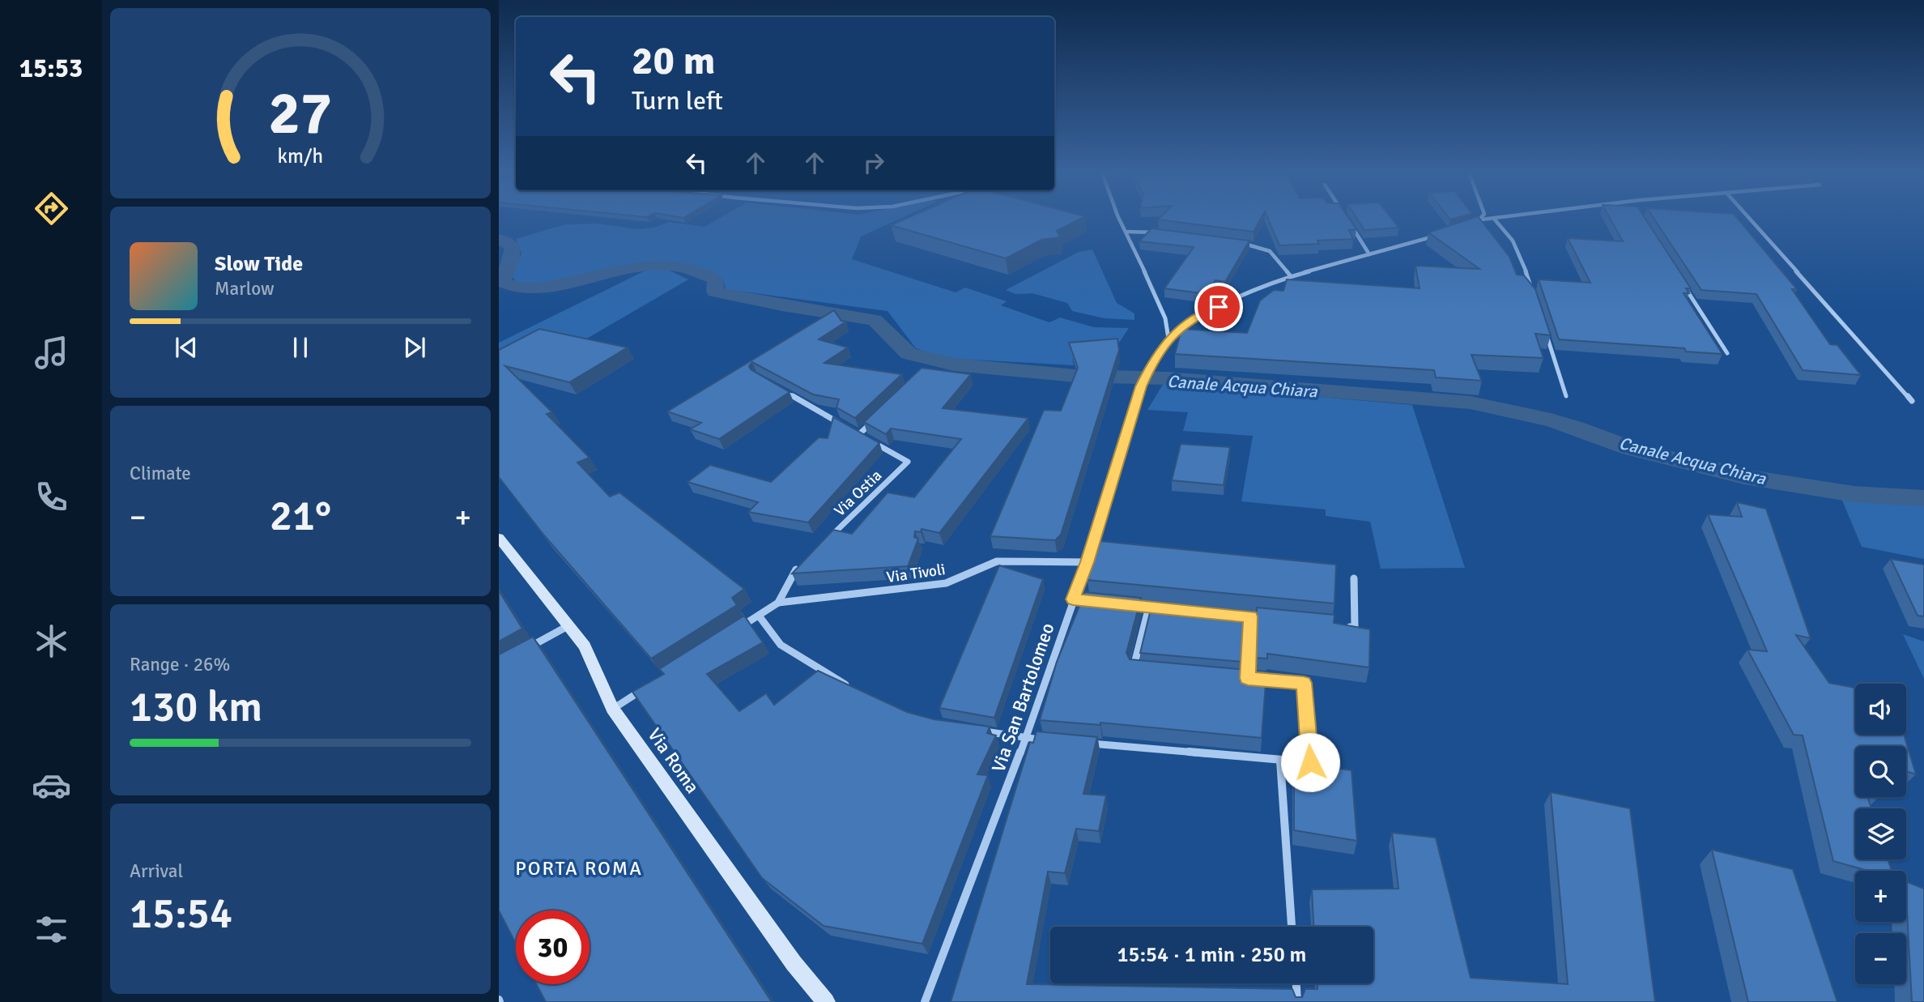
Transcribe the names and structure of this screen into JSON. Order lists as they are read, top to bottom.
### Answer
{
  "streets": {
    "street": [
      "Via Ostia",
      "Via Tivoli",
      "Via San Bartolomeo",
      "Via Roma"
    ]
  },
  "crossings": [
    ["Via Tivoli", "Via San Bartolomeo"]
  ],
  "districts": ["PORTA ROMA"],
  "water": ["Canale Acqua Chiara"],
  "page": {
    "tabs": "15:53",
    "turn": ["20 m", "Turn left"],
    "song": ["Slow Tide", "Marlow"],
    "tile": [
      "Climate",
      ["Range · 26%", "130 km"],
      ["Arrival", "15:54"]
    ],
    "heat": ["−", "21°", "+"],
    "map_buttons": ["+", "−"],
    "limit": "30",
    "trip": "15:54 · 1 min · 250 m",
    "gauge": ["27", "km/h"]
  }
}
